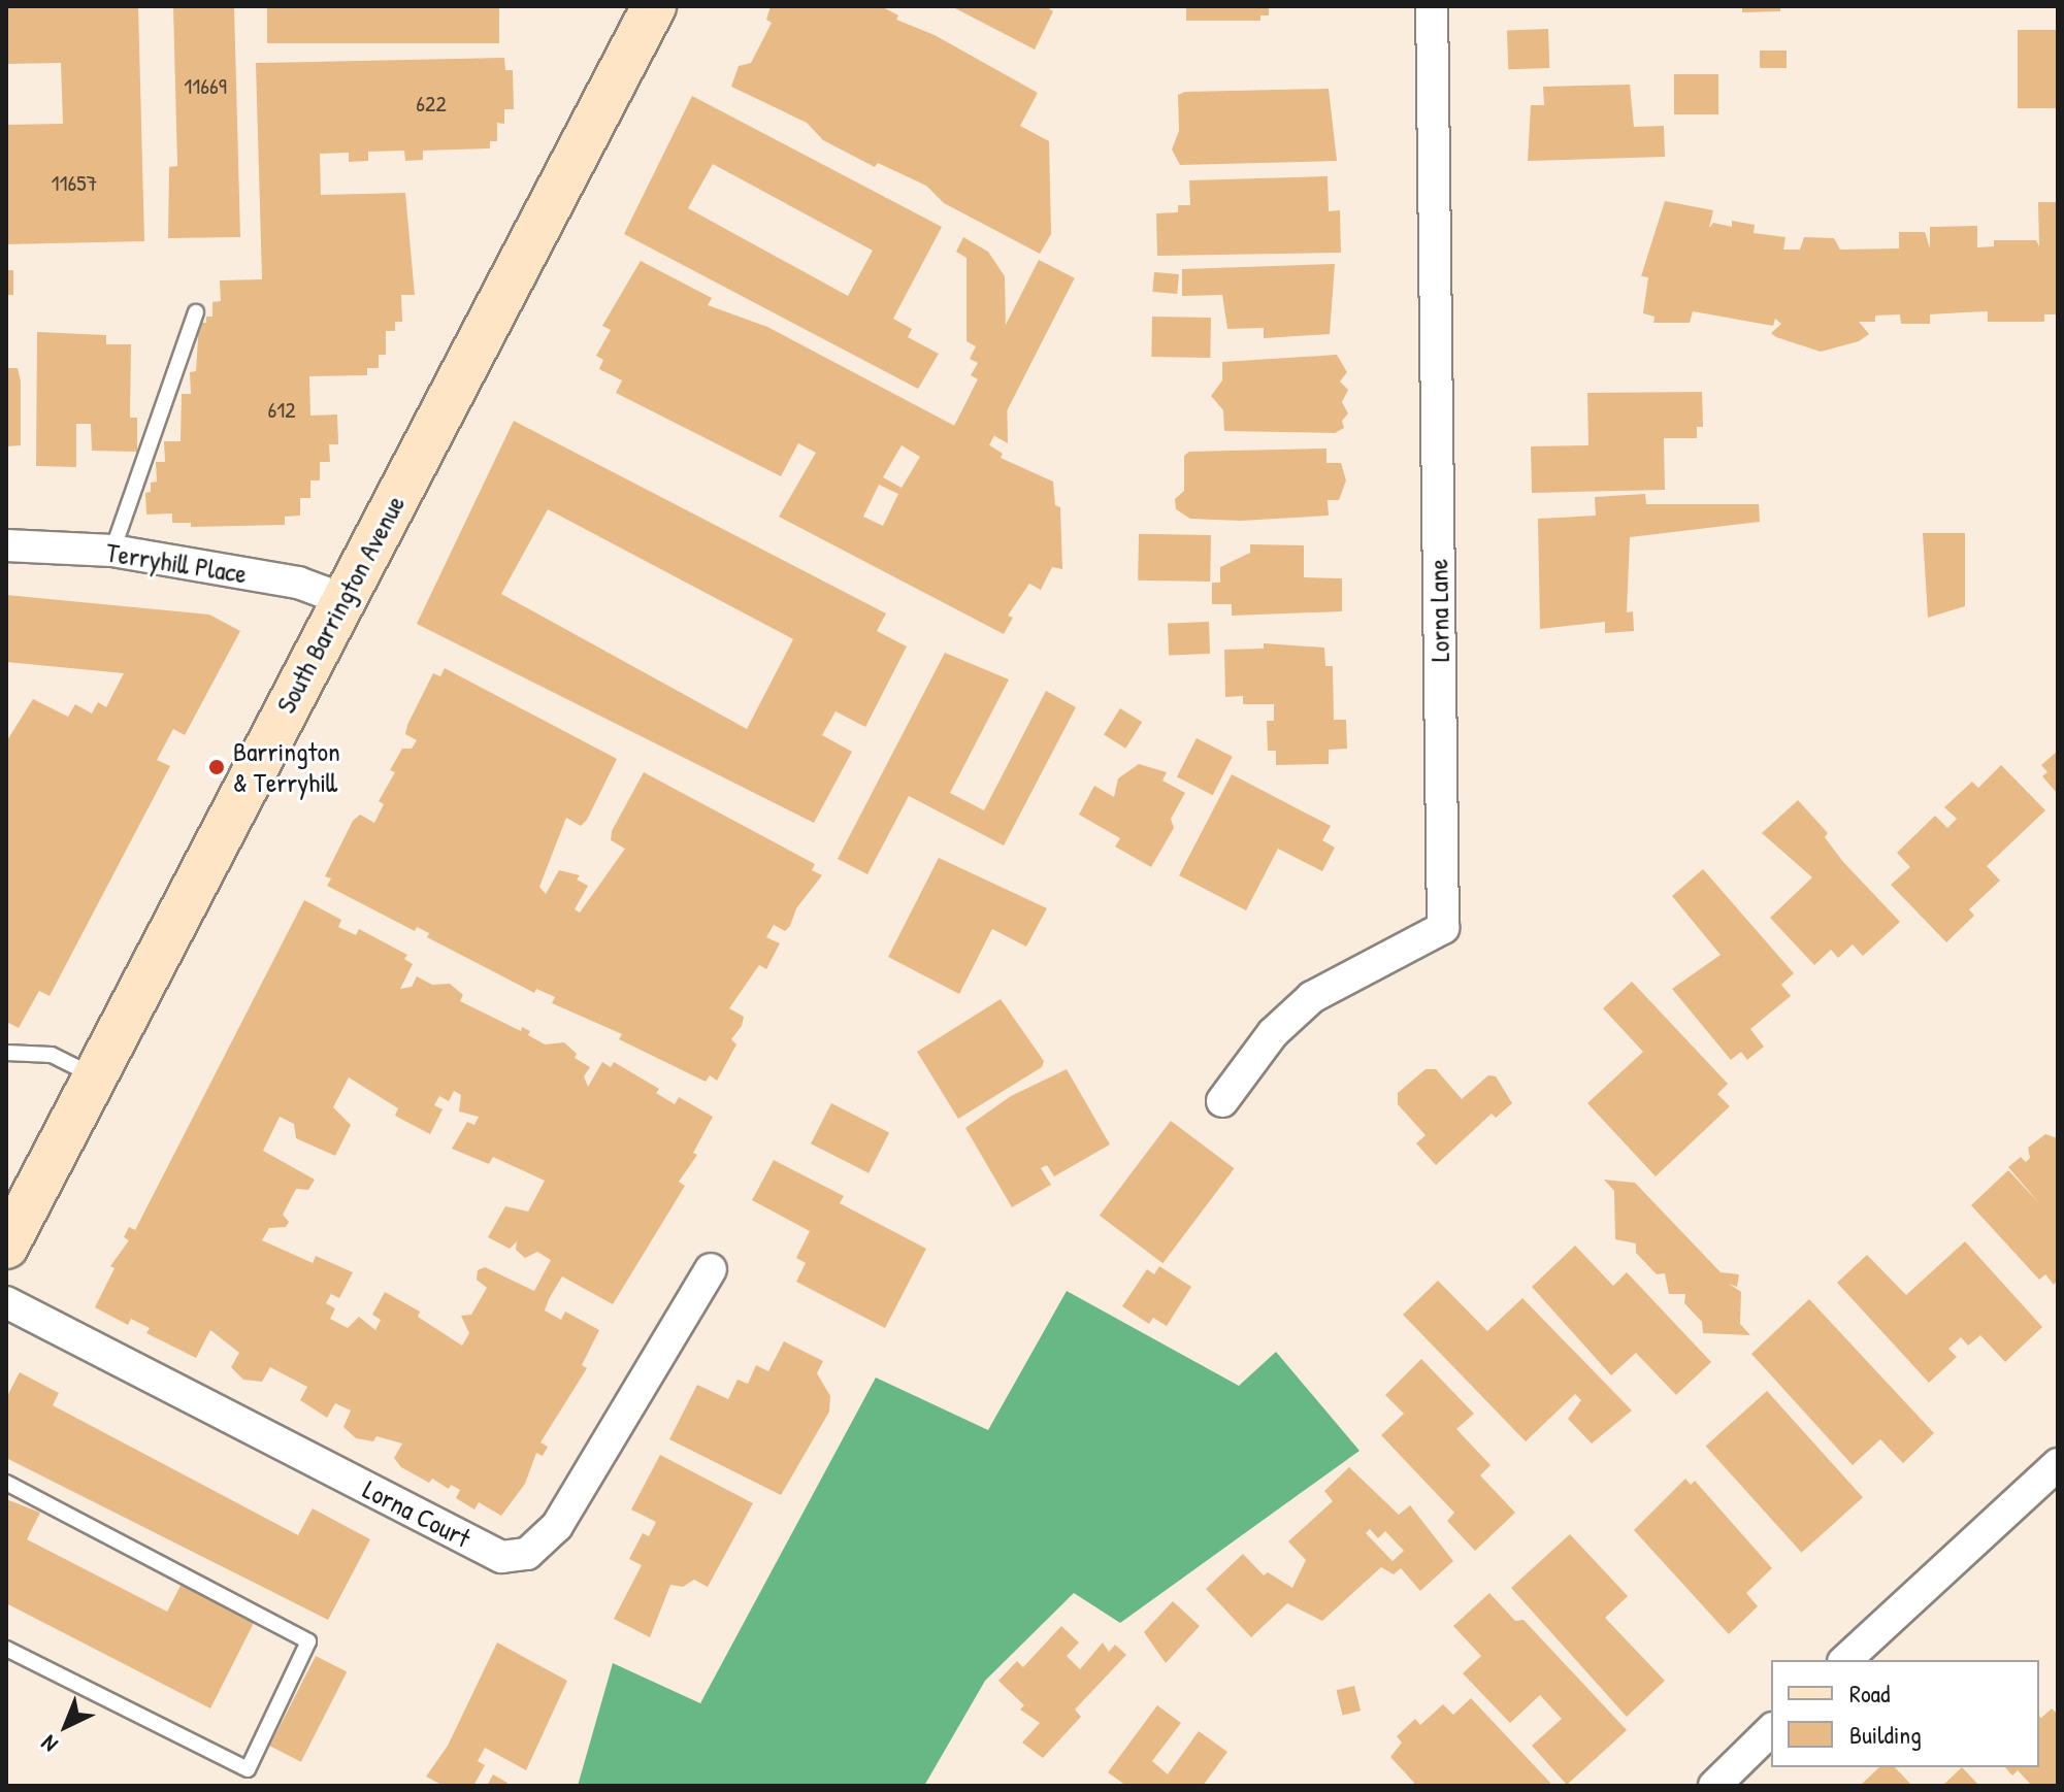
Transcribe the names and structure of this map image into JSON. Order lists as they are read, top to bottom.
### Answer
{
  "streets": {
    "street": [
      "Terryhill Place",
      "South Barrington Avenue",
      "Lorna Lane",
      "Lorna Court"
    ]
  },
  "crossings": [
    ["Terryhill Place", "South Barrington Avenue"]
  ],
  "places": ["Barrington & Terryhill"],
  "house_numbers": [
    "11669",
    "622",
    "11657",
    "612"
  ],
  "legend": ["Road", "Building"],
  "north": "bottom left"
}
